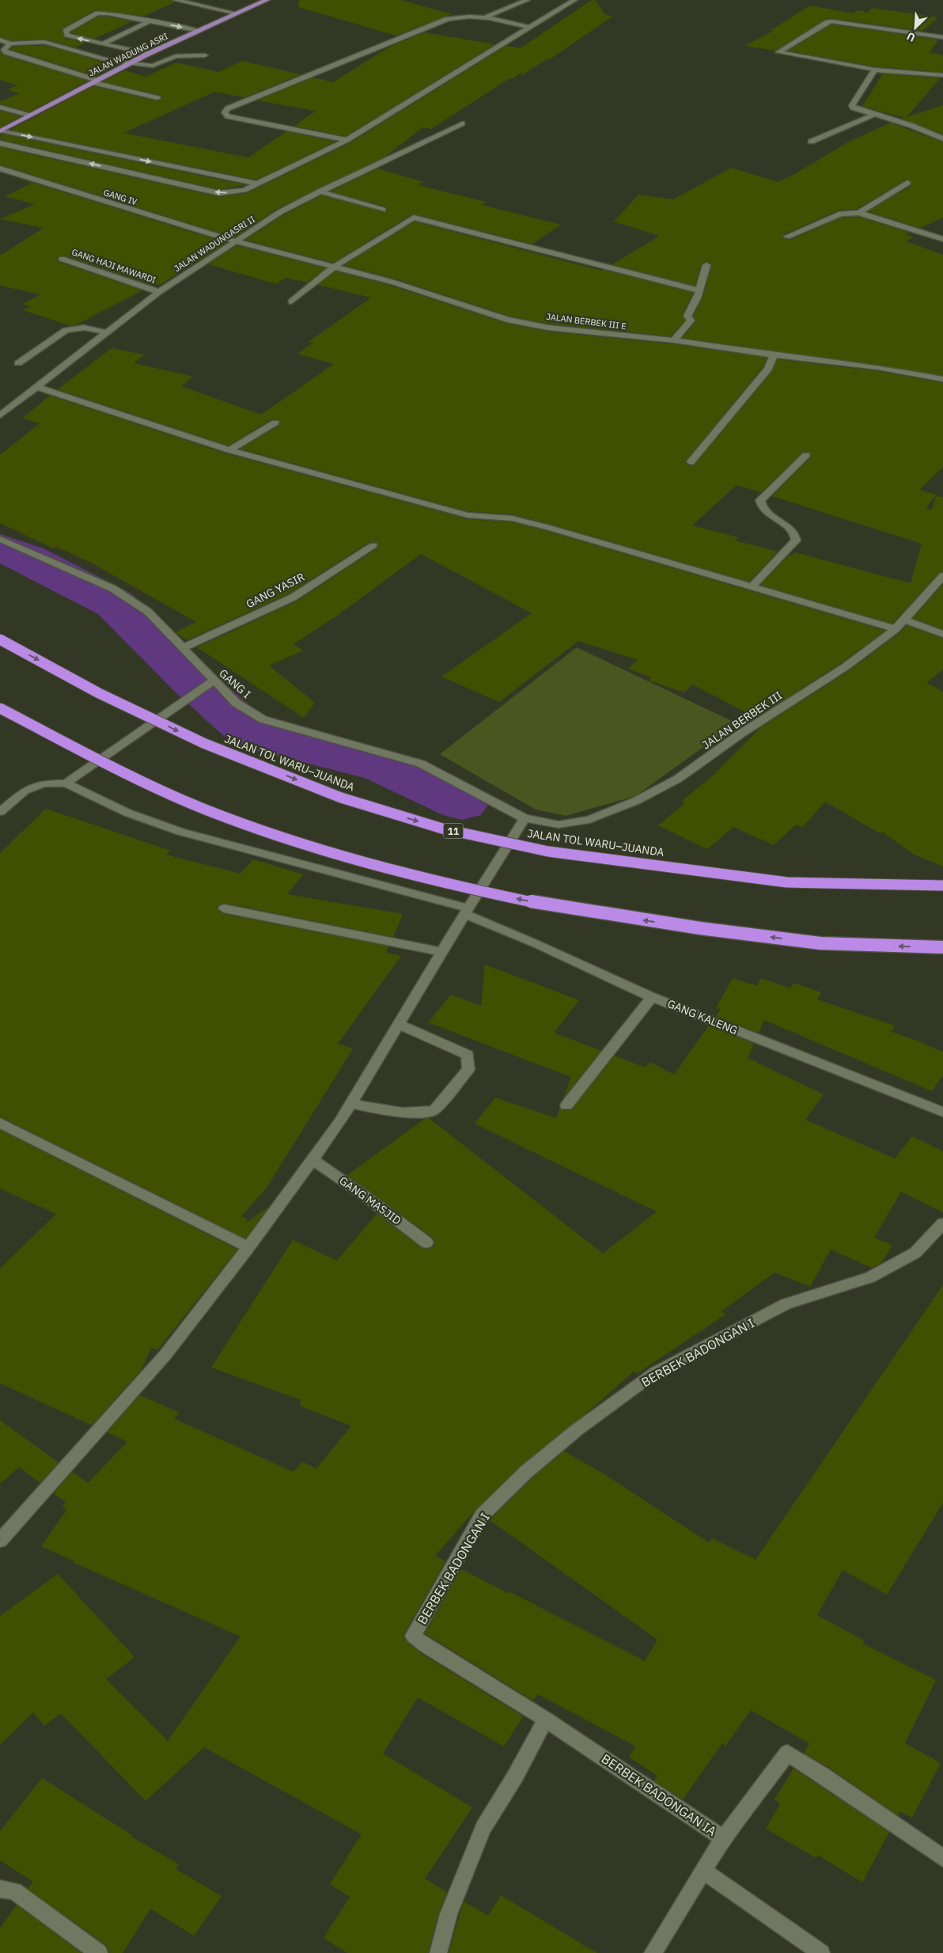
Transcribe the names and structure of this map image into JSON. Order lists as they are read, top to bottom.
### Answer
{
  "streets": {
    "highway": ["JALAN TOL WARU–JUANDA", "11"],
    "main road": ["JALAN WADUNG ASRI"],
    "street": [
      "GANG IV",
      "JALAN WADUNGASRI II",
      "GANG HAJI MAWARDI",
      "JALAN BERBEK III E",
      "GANG YASIR",
      "GANG I",
      "JALAN BERBEK III",
      "GANG KALENG",
      "GANG MASJID",
      "BERBEK BADONGAN I",
      "BERBEK BADONGAN IA"
    ]
  },
  "crossings": [
    ["GANG IV", "JALAN WADUNGASRI II"],
    ["GANG IV", "JALAN BERBEK III E"],
    ["JALAN WADUNGASRI II", "GANG HAJI MAWARDI"],
    ["JALAN WADUNGASRI II", "JALAN BERBEK III E"],
    ["GANG YASIR", "GANG I"],
    ["GANG I", "JALAN BERBEK III"],
    ["BERBEK BADONGAN I", "BERBEK BADONGAN IA"]
  ],
  "north": "bottom left"
}
